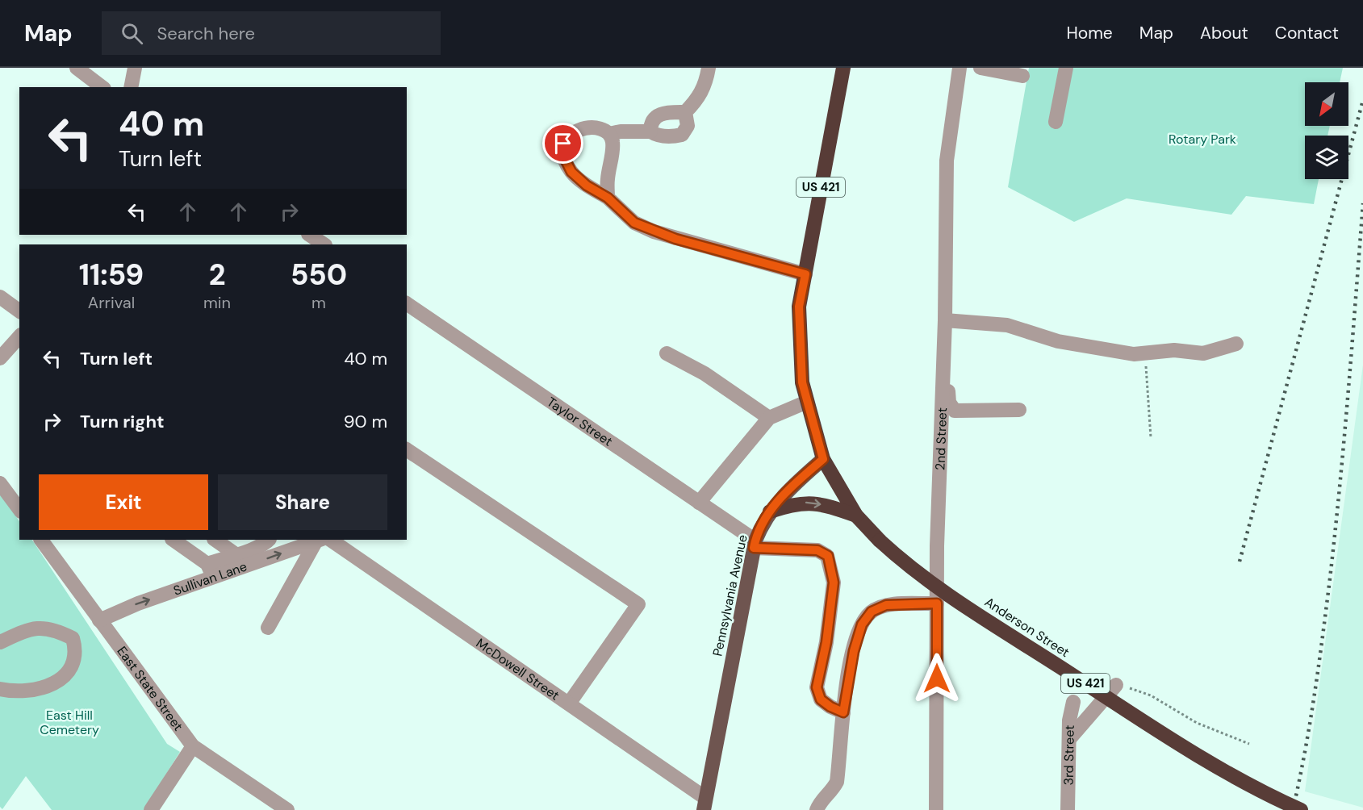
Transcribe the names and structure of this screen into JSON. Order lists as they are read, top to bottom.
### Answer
{
  "streets": {
    "highway": ["US 421", "Anderson Street"],
    "main road": ["Pennsylvania Avenue"],
    "street": [
      "Taylor Street",
      "2nd Street",
      "Sullivan Lane",
      "McDowell Street",
      "East State Street",
      "3rd Street"
    ]
  },
  "crossings": [
    ["US 421", "Pennsylvania Avenue"],
    ["US 421", "Anderson Street"],
    ["Taylor Street", "Pennsylvania Avenue"],
    ["Sullivan Lane", "East State Street"],
    ["Pennsylvania Avenue", "Anderson Street"],
    ["Pennsylvania Avenue", "McDowell Street"]
  ],
  "one_way": ["Sullivan Lane"],
  "parks": ["Rotary Park", "East Hill Cemetery"],
  "north": "bottom left",
  "page": {
    "header": "Map",
    "search": "Search here",
    "nav": [
      "Home",
      "Map",
      "About",
      "Contact"
    ],
    "turn": ["40 m", "Turn left"],
    "eta": [
      "11:59",
      "Arrival",
      "2",
      "min",
      "550",
      "m"
    ],
    "list": [
      {
        "name": "Turn left",
        "value": "40 m"
      },
      {
        "name": "Turn right",
        "value": "90 m"
      }
    ],
    "buttons": ["Exit", "Share"]
  }
}
